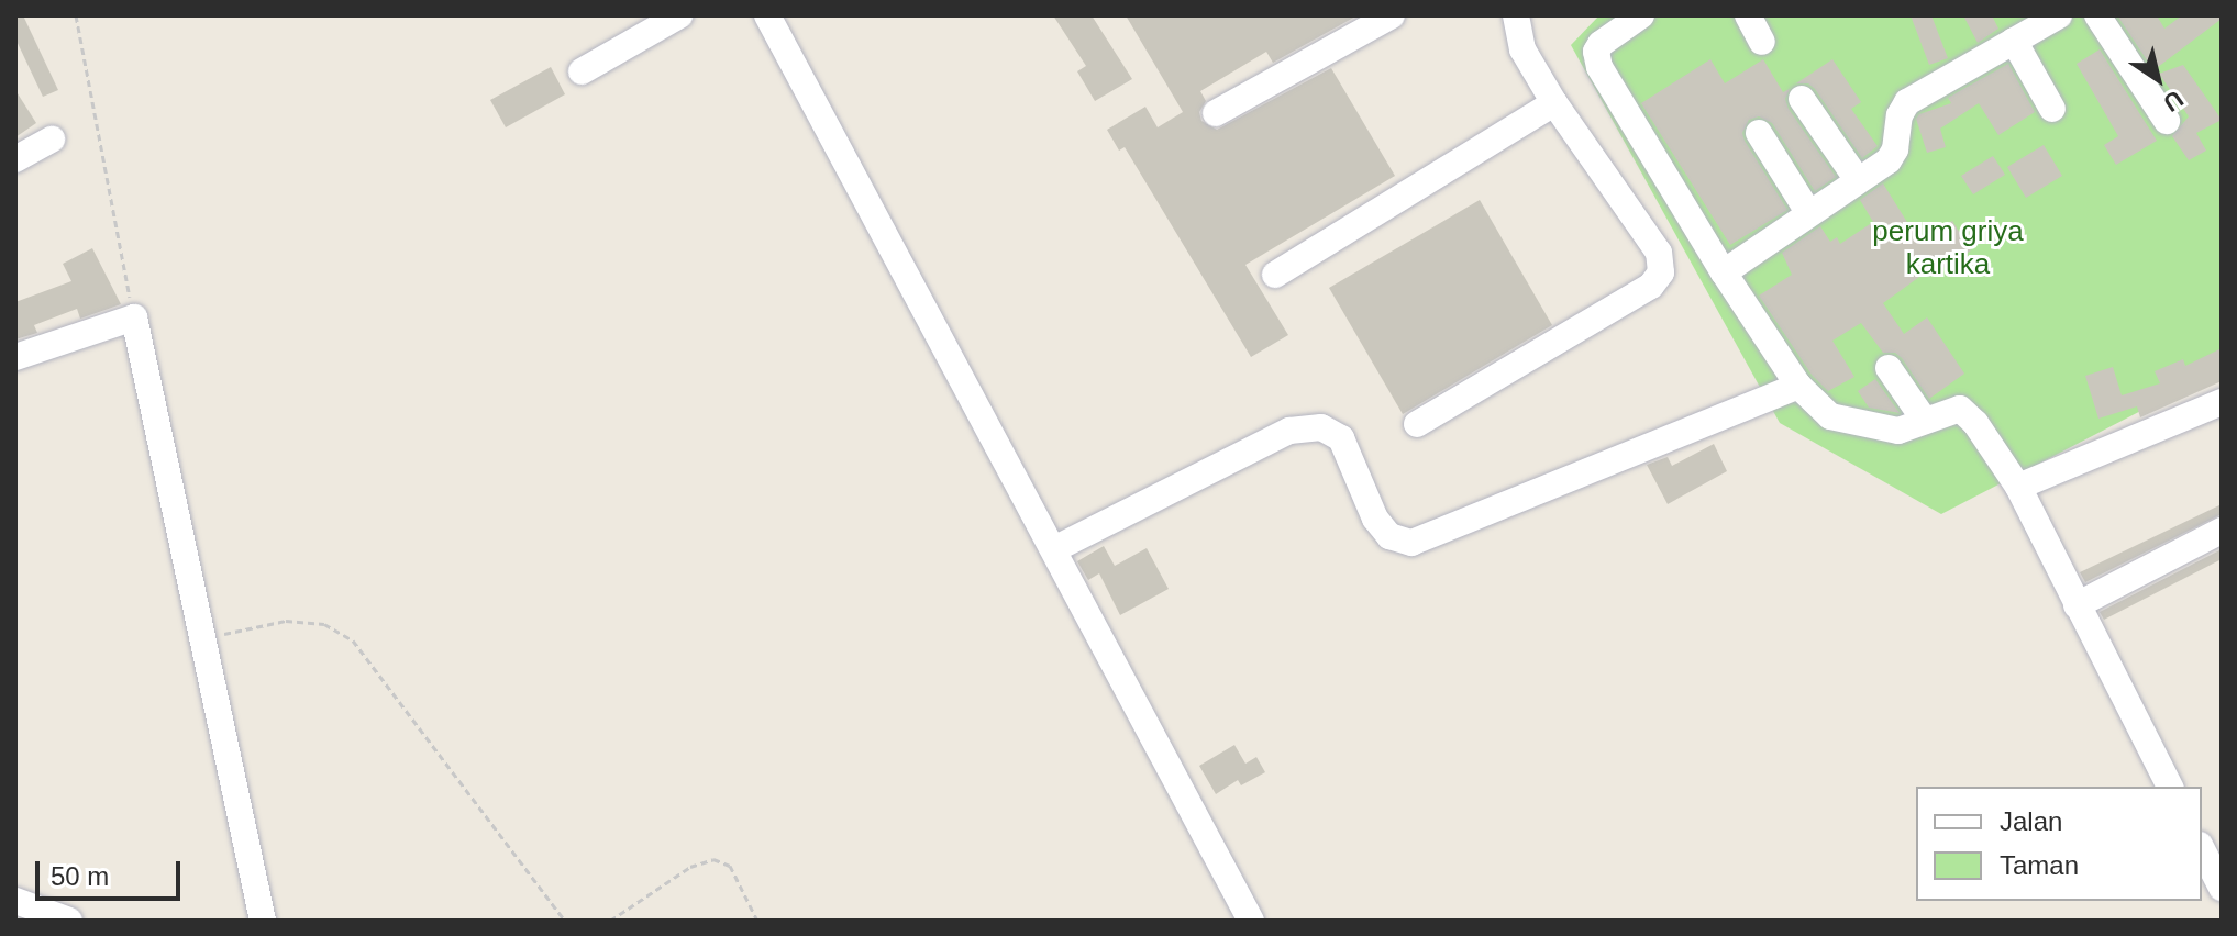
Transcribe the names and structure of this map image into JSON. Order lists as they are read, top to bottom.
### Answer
{
  "parks": ["perum griya kartika"],
  "legend": ["Jalan", "Taman"],
  "scale_bar": "50 m",
  "north": "bottom right"
}
